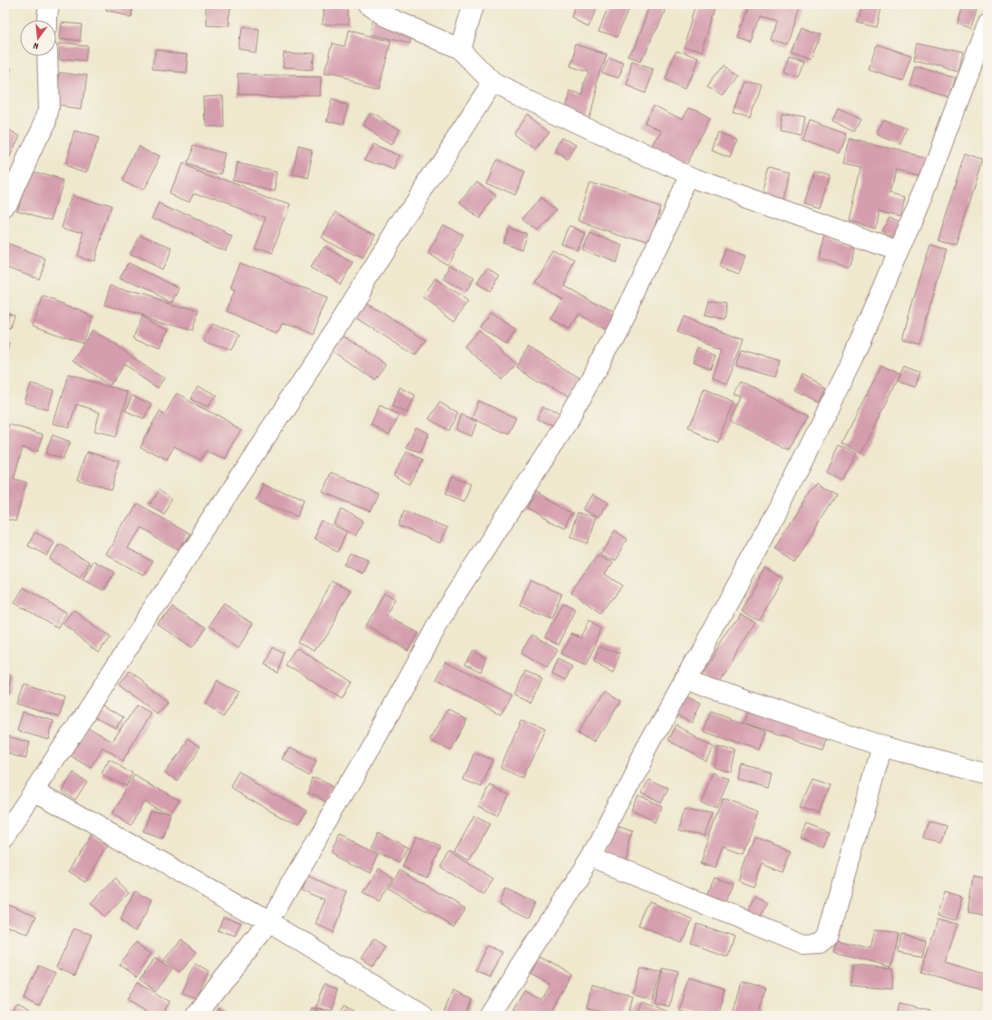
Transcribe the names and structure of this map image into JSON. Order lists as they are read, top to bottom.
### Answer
{
  "north": "bottom"
}
